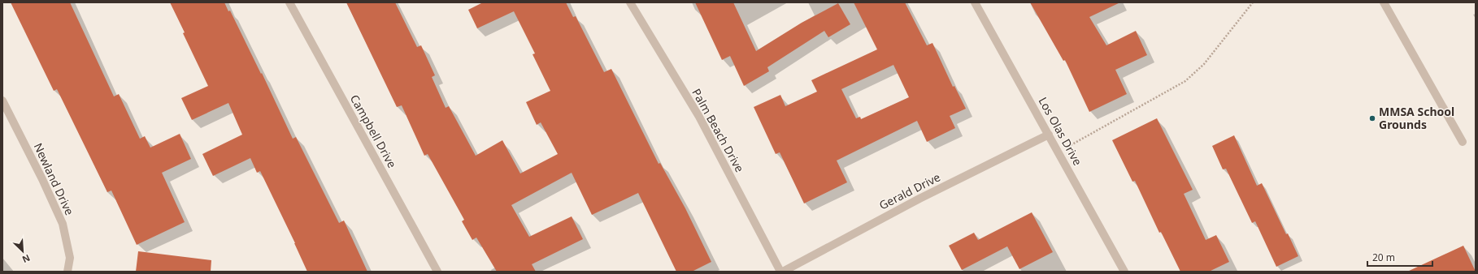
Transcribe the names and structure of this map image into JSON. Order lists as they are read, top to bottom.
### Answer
{
  "streets": {
    "street": [
      "Palm Beach Drive",
      "Campbell Drive",
      "Los Olas Drive",
      "Newland Drive",
      "Gerald Drive"
    ]
  },
  "crossings": [
    ["Palm Beach Drive", "Gerald Drive"],
    ["Los Olas Drive", "Gerald Drive"]
  ],
  "places": ["MMSA School Grounds"],
  "scale_bar": "20 m",
  "north": "bottom right"
}
